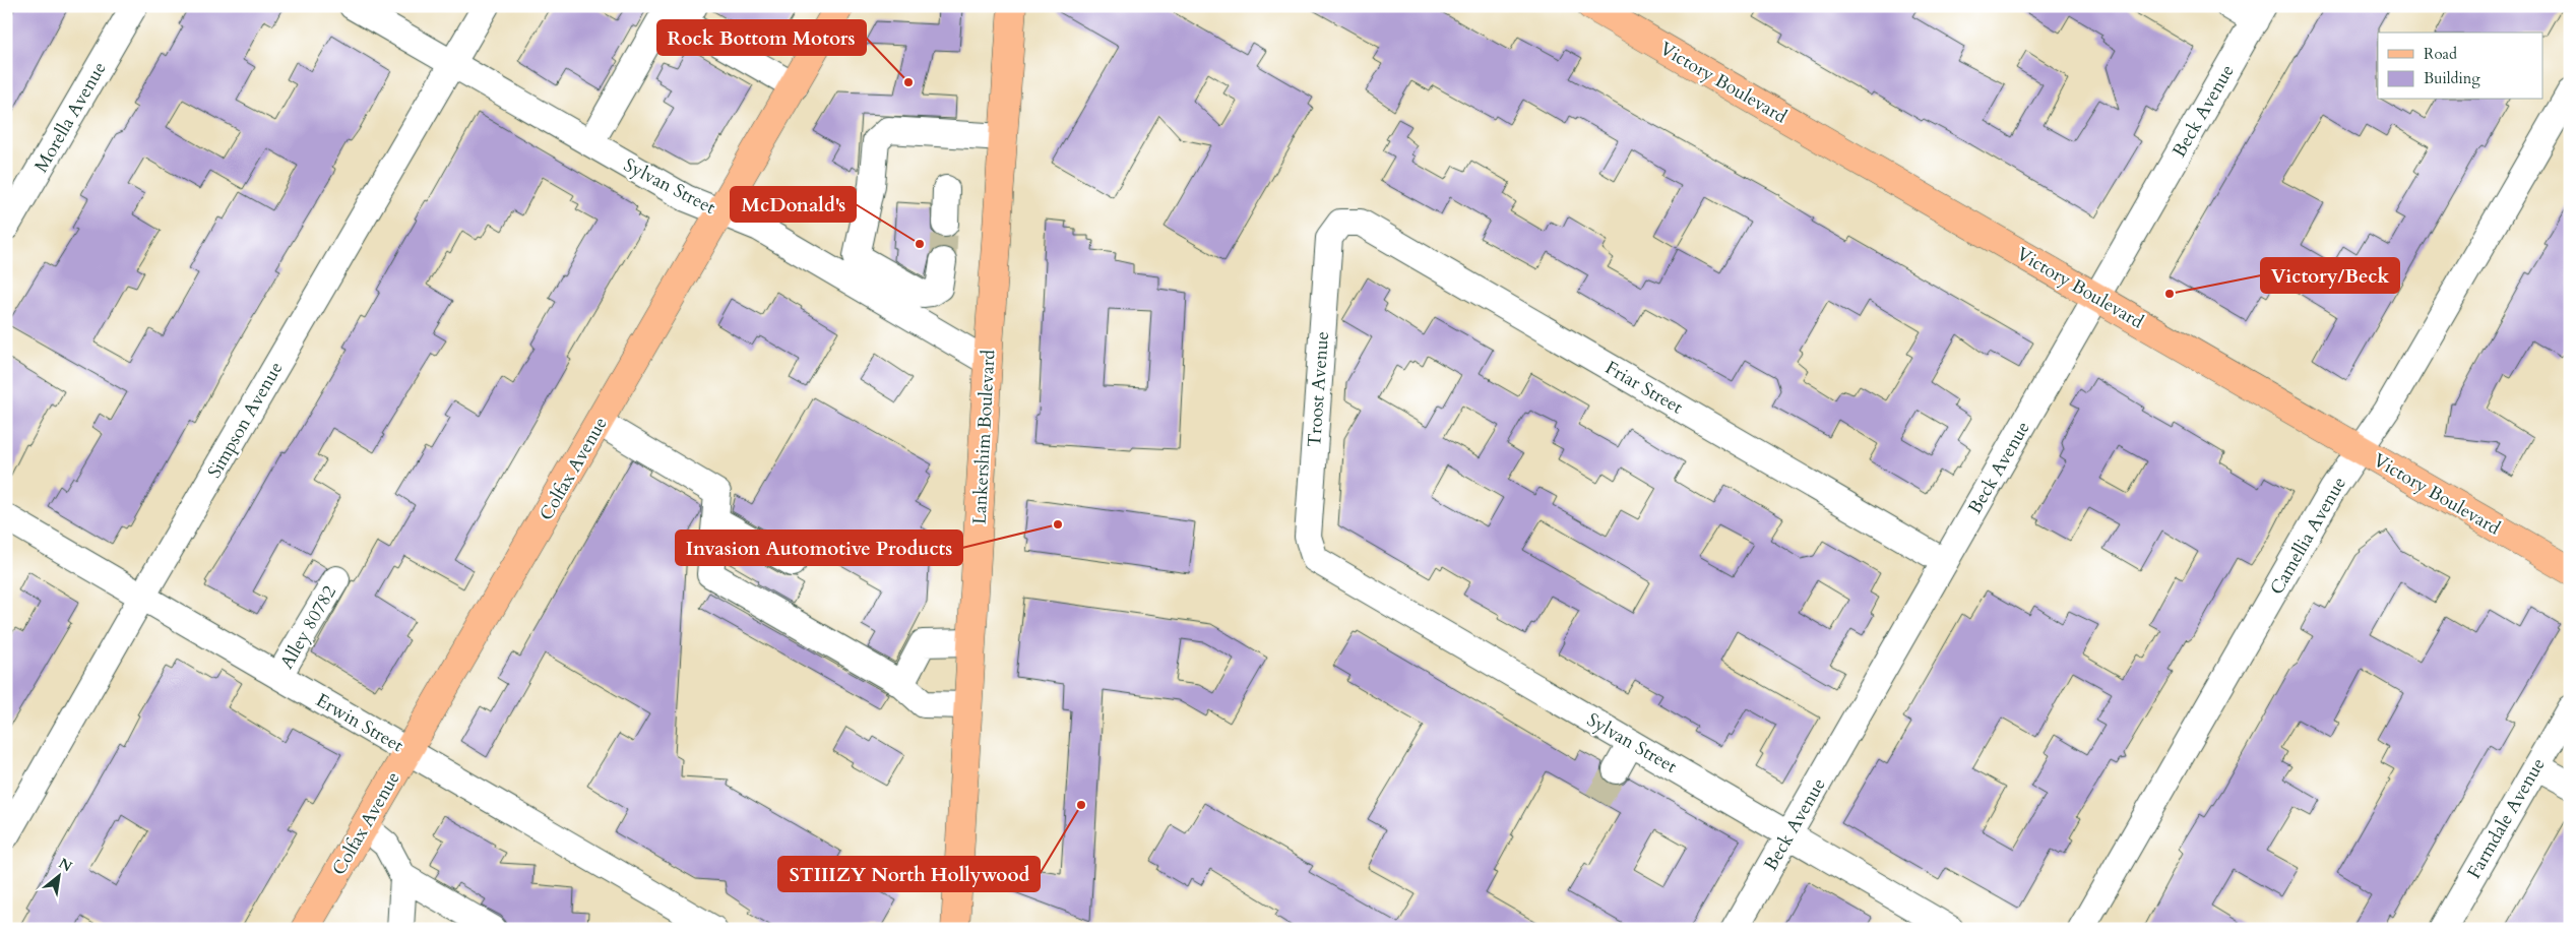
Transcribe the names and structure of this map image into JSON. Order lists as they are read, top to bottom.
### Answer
{
  "streets": {
    "main road": ["Victory Boulevard", "Lankershim Boulevard", "Colfax Avenue"],
    "street": [
      "Beck Avenue",
      "Morella Avenue",
      "Sylvan Street",
      "Friar Street",
      "Troost Avenue",
      "Simpson Avenue",
      "Camellia Avenue",
      "Alley 80782",
      "Erwin Street",
      "Farmdale Avenue"
    ]
  },
  "crossings": [
    ["Victory Boulevard", "Beck Avenue"],
    ["Victory Boulevard", "Camellia Avenue"],
    ["Beck Avenue", "Sylvan Street"],
    ["Beck Avenue", "Friar Street"],
    ["Sylvan Street", "Troost Avenue"],
    ["Sylvan Street", "Simpson Avenue"],
    ["Sylvan Street", "Lankershim Boulevard"],
    ["Sylvan Street", "Colfax Avenue"],
    ["Friar Street", "Troost Avenue"],
    ["Simpson Avenue", "Erwin Street"],
    ["Colfax Avenue", "Erwin Street"],
    ["Alley 80782", "Erwin Street"]
  ],
  "places": [
    "Rock Bottom Motors",
    "McDonald's",
    "Victory/Beck",
    "Invasion Automotive Products",
    "STIIIZY North Hollywood"
  ],
  "legend": ["Road", "Building"],
  "north": "top right"
}
